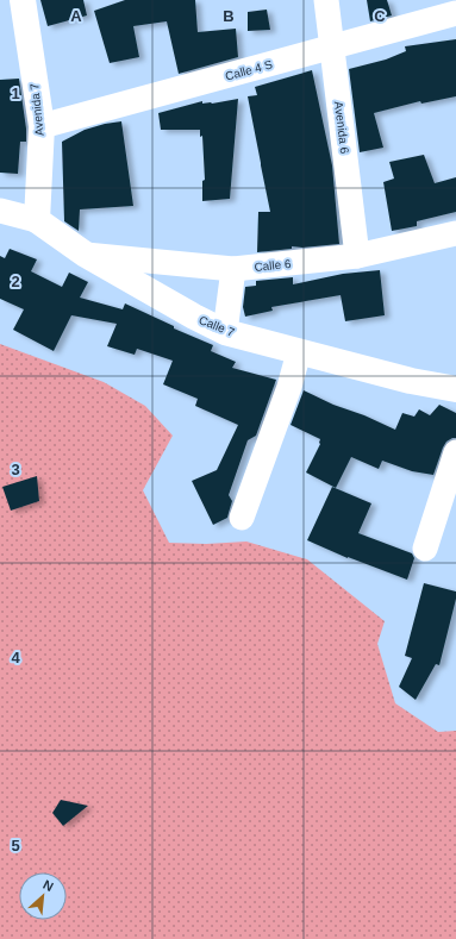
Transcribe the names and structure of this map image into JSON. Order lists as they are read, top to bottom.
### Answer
{
  "streets": {
    "main road": ["Avenida 7", "Calle 7"],
    "street": ["Calle 4 S", "Avenida 6", "Calle 6"]
  },
  "crossings": [
    ["Calle 4 S", "Avenida 7"],
    ["Calle 4 S", "Avenida 6"],
    ["Avenida 7", "Calle 7"],
    ["Avenida 6", "Calle 6"],
    ["Calle 6", "Calle 7"]
  ],
  "north": "top right",
  "grid": {
    "columns": ["A", "B", "C"],
    "rows": [
      "1",
      "2",
      "3",
      "4",
      "5"
    ]
  }
}
